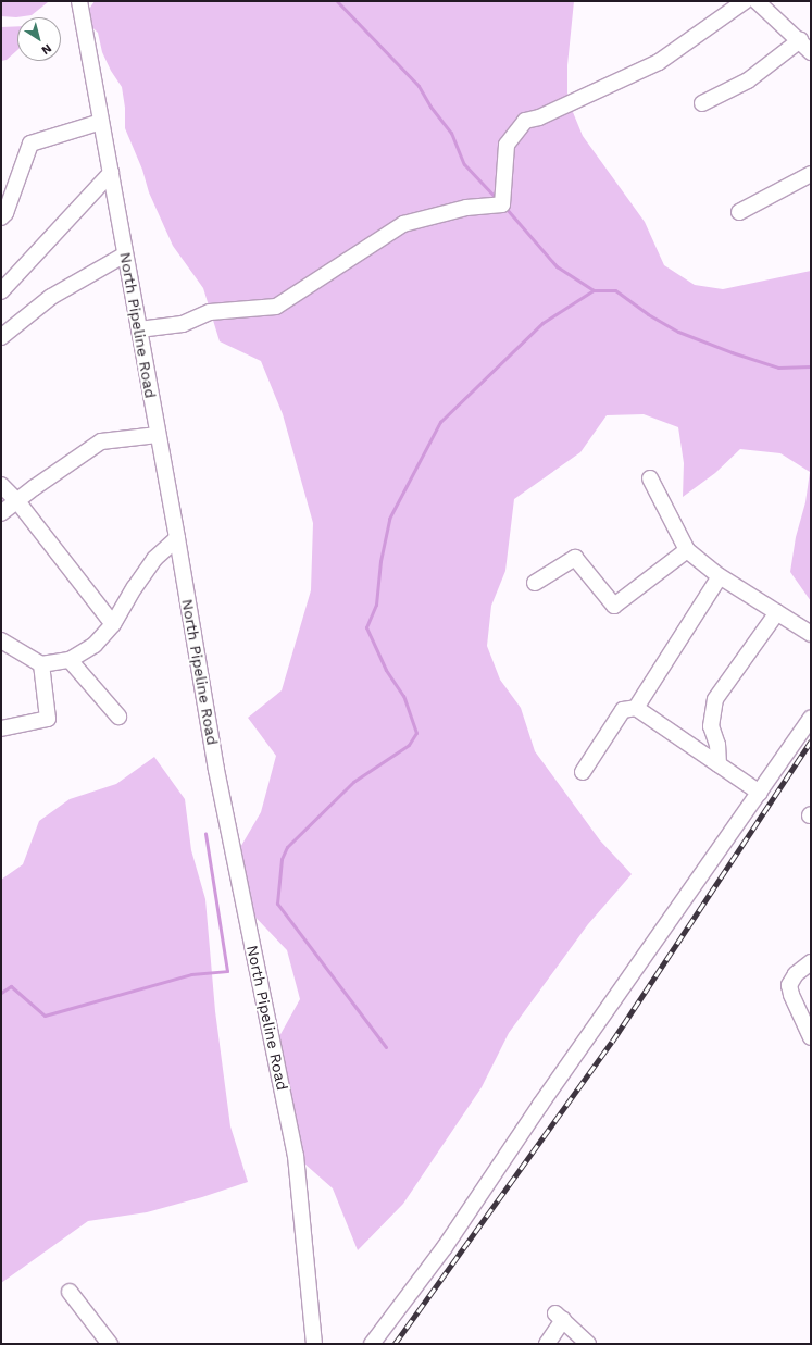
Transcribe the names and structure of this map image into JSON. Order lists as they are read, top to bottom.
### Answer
{
  "streets": {
    "street": ["North Pipeline Road"]
  },
  "north": "bottom right"
}
